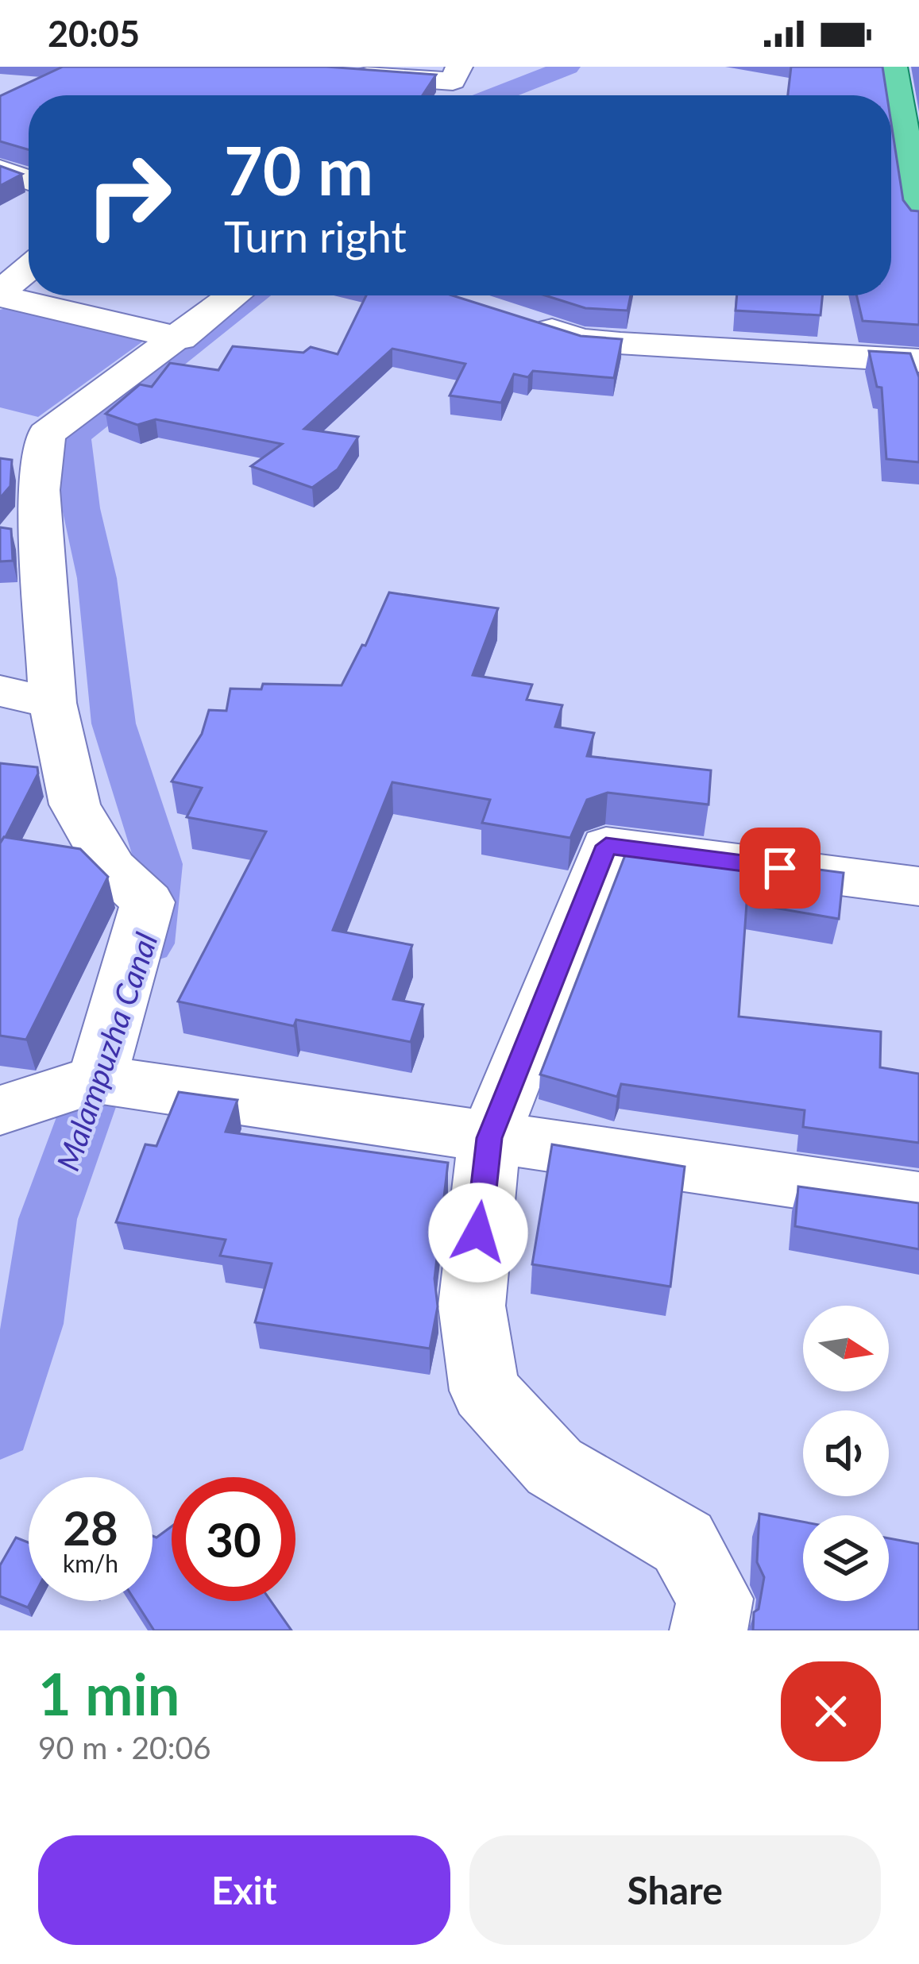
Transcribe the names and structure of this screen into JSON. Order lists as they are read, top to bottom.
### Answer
{
  "water": ["Malampuzha Canal"],
  "north": "right",
  "page": {
    "status": "20:05",
    "turn": ["70 m", "Turn right"],
    "speed": "28 km/h",
    "limit": "30",
    "heading": ["1 min", "90 m · 20:06"],
    "buttons": ["Exit", "Share"]
  }
}
